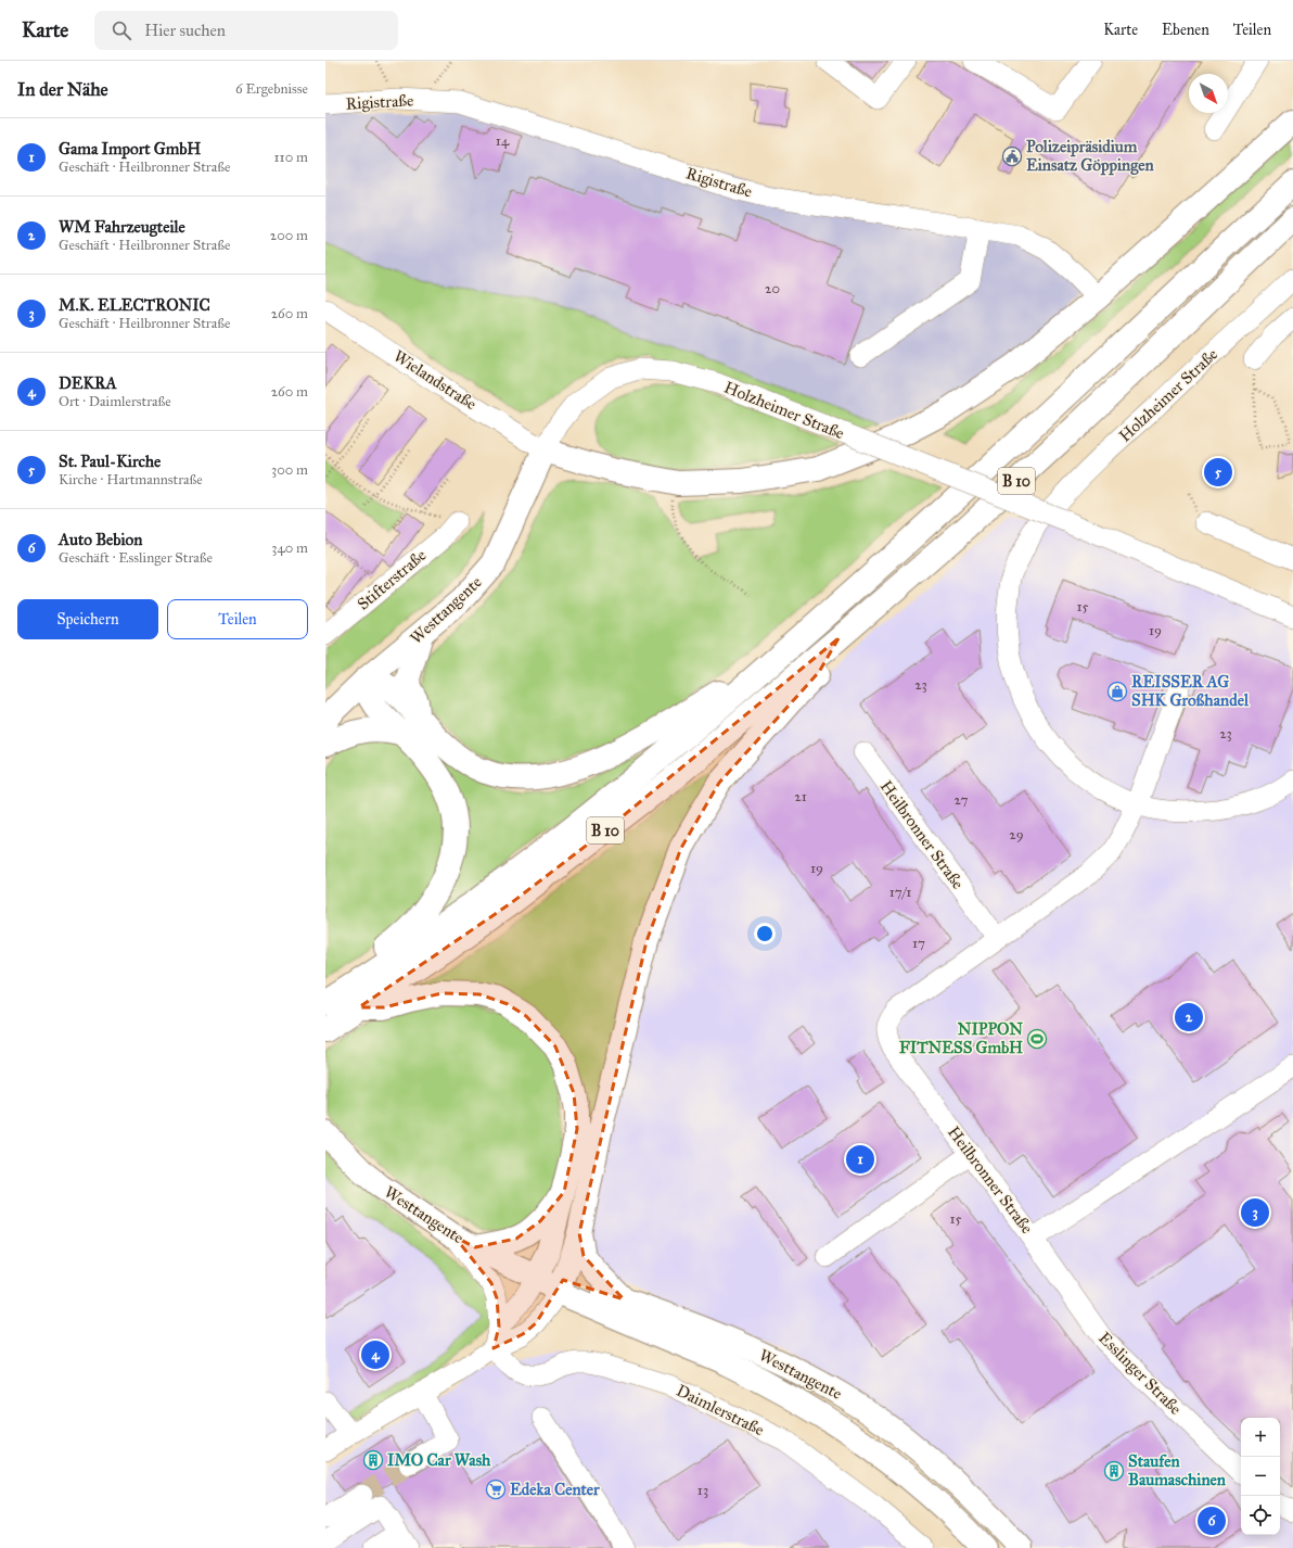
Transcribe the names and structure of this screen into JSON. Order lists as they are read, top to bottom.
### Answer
{
  "streets": {
    "main road": ["B 10", "Westtangente"],
    "street": [
      "Rigistraße",
      "Wielandstraße",
      "Holzheimer Straße",
      "Stifterstraße",
      "Heilbronner Straße",
      "Esslinger Straße",
      "Daimlerstraße"
    ]
  },
  "crossings": [
    ["Wielandstraße", "Holzheimer Straße"],
    ["Wielandstraße", "Westtangente"],
    ["Holzheimer Straße", "Westtangente"],
    ["Holzheimer Straße", "Heilbronner Straße"],
    ["Heilbronner Straße", "Esslinger Straße"]
  ],
  "places": {
    "public building": ["Polizeipräsidium Einsatz Göppingen"],
    "shop": ["REISSER AG SHK Großhandel"],
    "sports": ["NIPPON FITNESS GmbH"],
    "building": ["IMO Car Wash", "Staufen Baumaschinen"],
    "supermarket": ["Edeka Center"]
  },
  "house_numbers": [
    "14",
    "20",
    "15",
    "19",
    "23",
    "23",
    "21",
    "27",
    "29",
    "19",
    "17/1",
    "17",
    "15",
    "13"
  ],
  "north": "bottom right",
  "page": {
    "header": "Karte",
    "search": "Hier suchen",
    "nav": ["Karte", "Ebenen", "Teilen"],
    "heading": ["In der Nähe", "6 Ergebnisse"],
    "list": [
      {
        "mark": "1",
        "name": "Gama Import GmbH",
        "note": "Geschäft · Heilbronner Straße",
        "value": "110 m"
      },
      {
        "mark": "2",
        "name": "WM Fahrzeugteile",
        "note": "Geschäft · Heilbronner Straße",
        "value": "200 m"
      },
      {
        "mark": "3",
        "name": "M.K. ELECTRONIC",
        "note": "Geschäft · Heilbronner Straße",
        "value": "260 m"
      },
      {
        "mark": "4",
        "name": "DEKRA",
        "note": "Ort · Daimlerstraße",
        "value": "260 m"
      },
      {
        "mark": "5",
        "name": "St. Paul-Kirche",
        "note": "Kirche · Hartmannstraße",
        "value": "300 m"
      },
      {
        "mark": "6",
        "name": "Auto Bebion",
        "note": "Geschäft · Esslinger Straße",
        "value": "340 m"
      }
    ],
    "pins": [
      "5",
      "2",
      "1",
      "3",
      "4",
      "6"
    ],
    "buttons": ["Speichern", "Teilen"],
    "map_buttons": ["+", "−"]
  }
}
